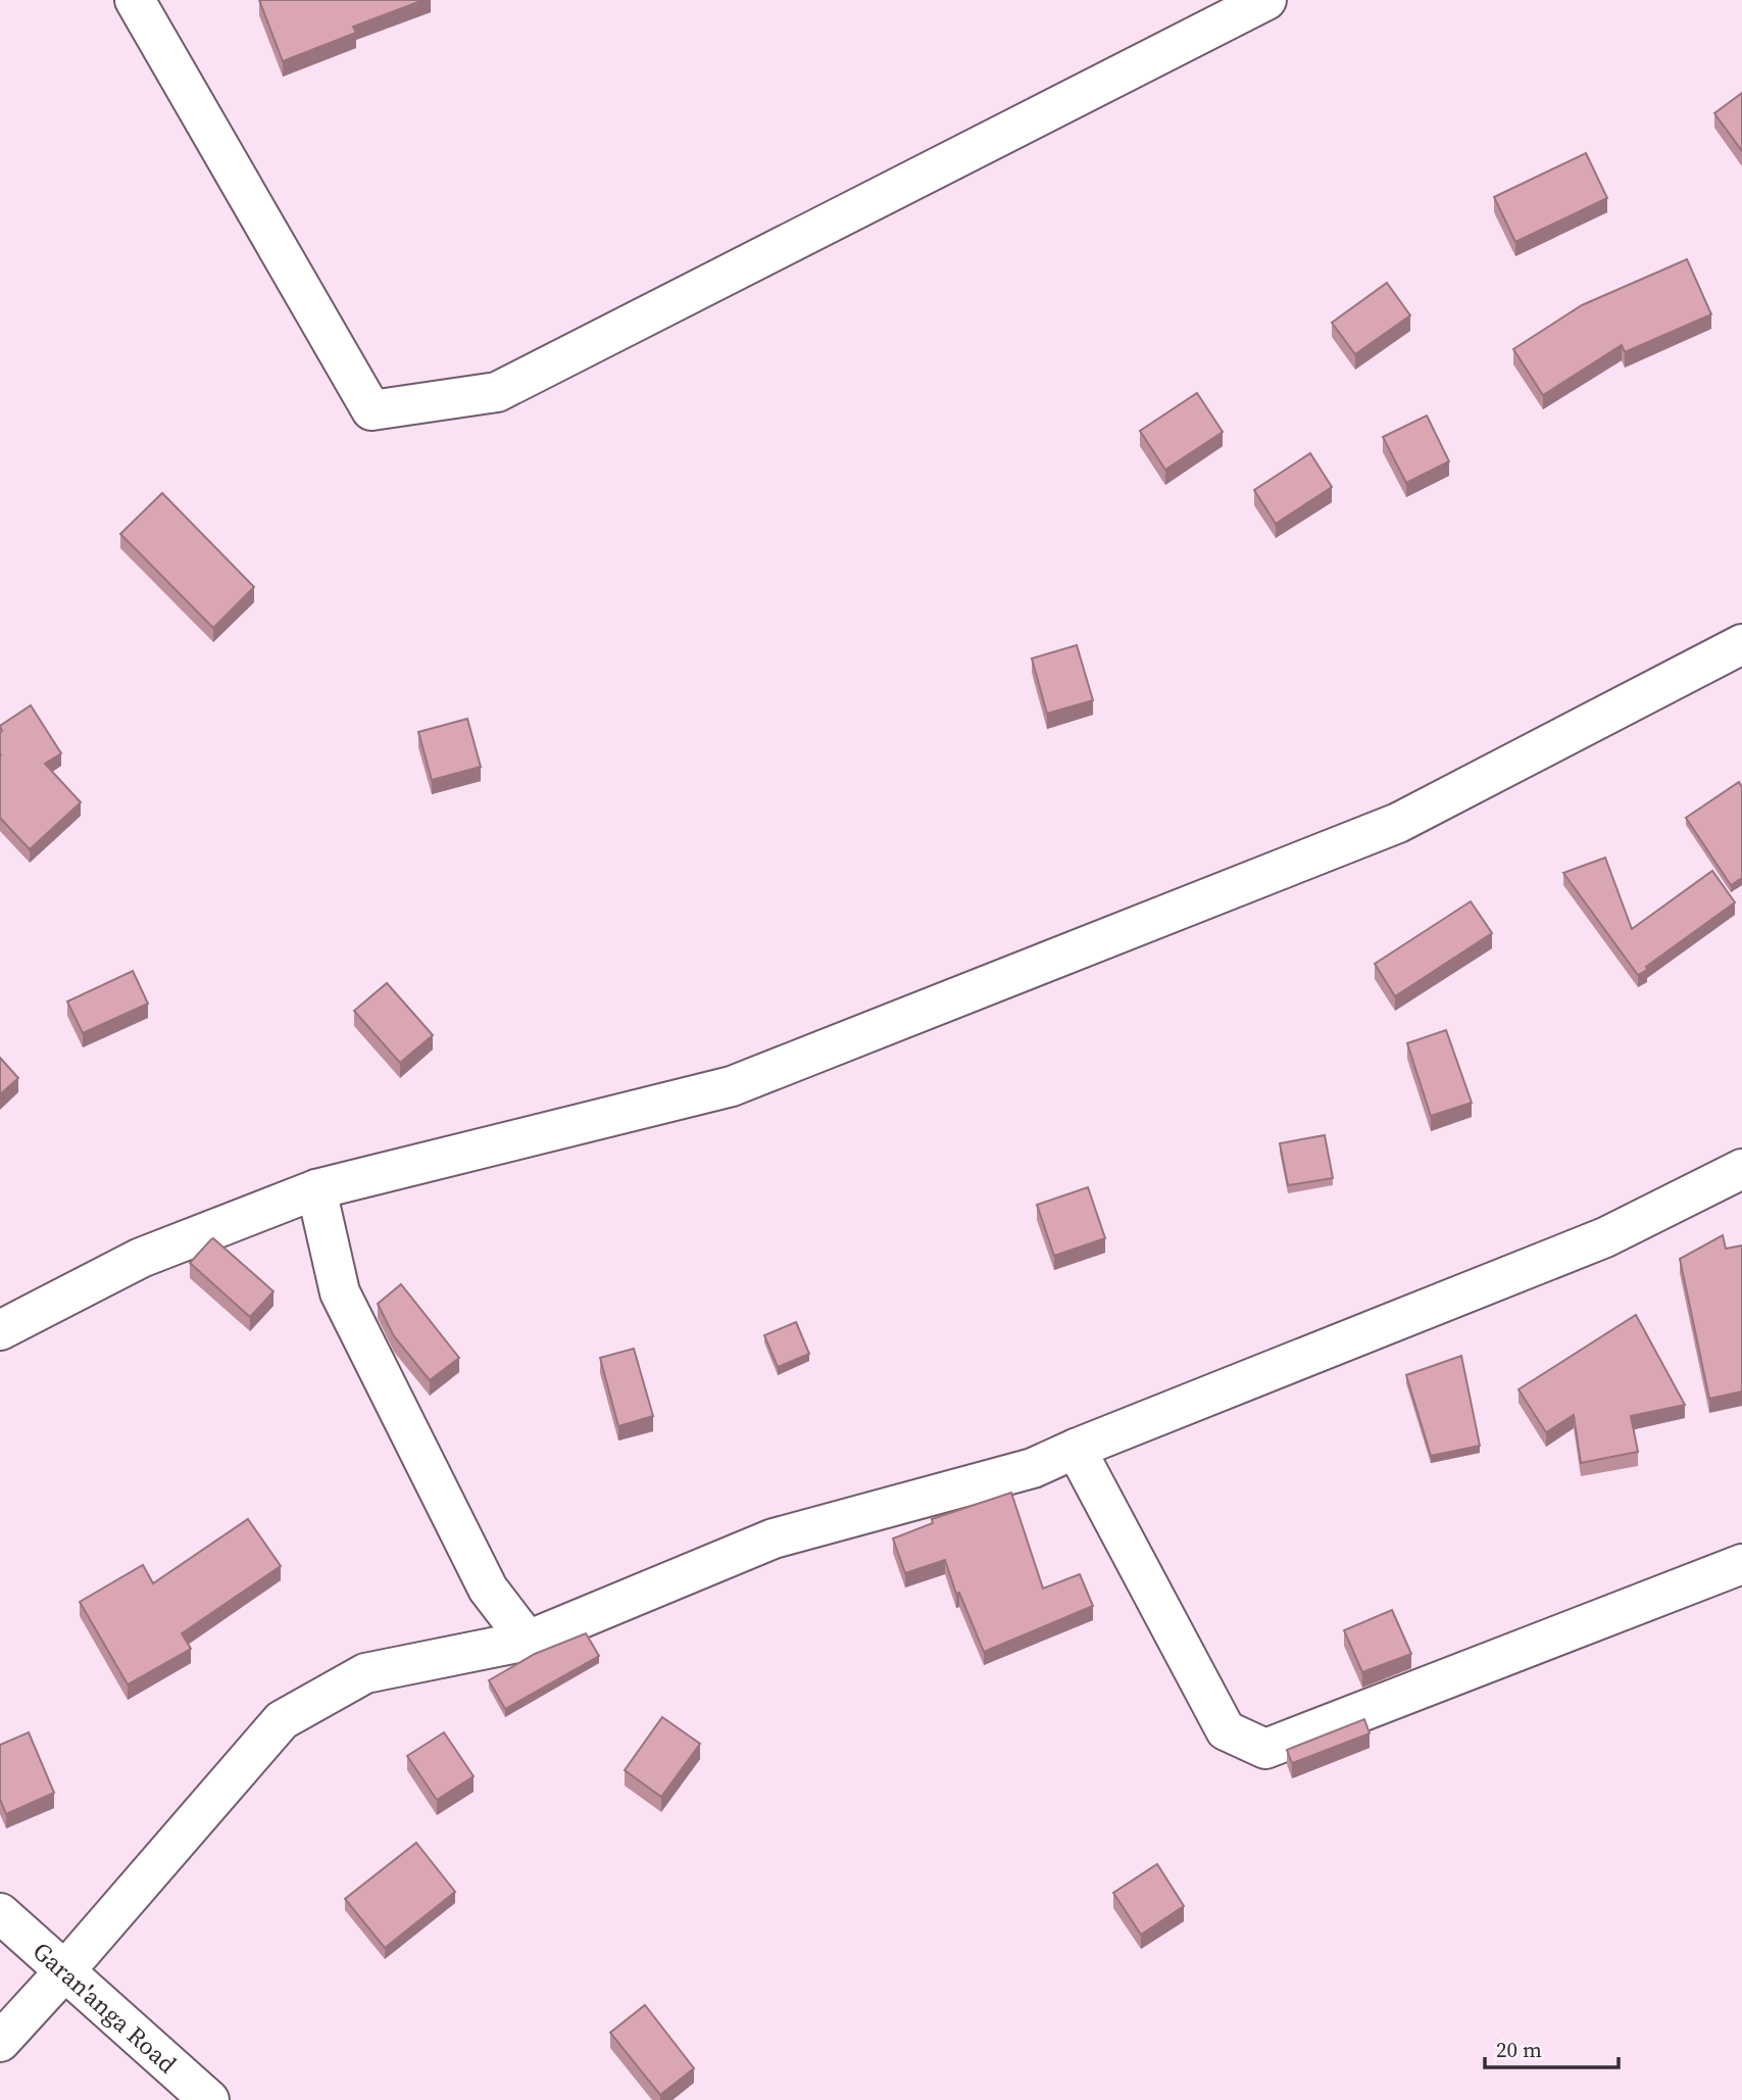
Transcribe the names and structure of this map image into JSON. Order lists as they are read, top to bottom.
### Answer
{
  "streets": {
    "street": ["Garan'anga Road"]
  },
  "scale_bar": "20 m"
}
